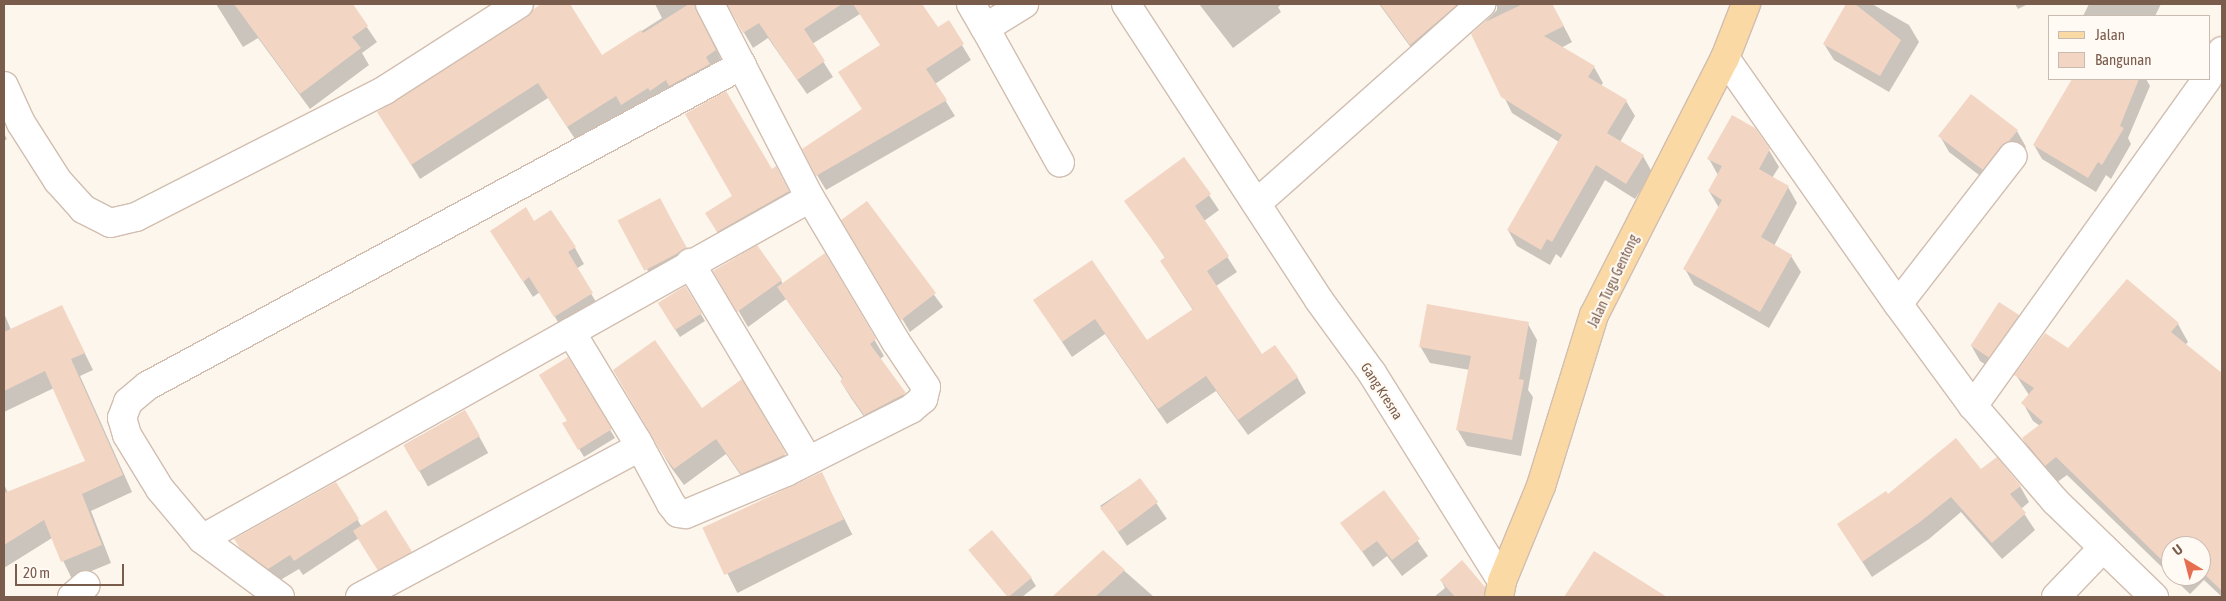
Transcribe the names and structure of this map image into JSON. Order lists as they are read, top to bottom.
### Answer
{
  "streets": {
    "main road": ["Jalan Tugu Gentong"],
    "street": ["Gang Kresna"]
  },
  "crossings": [
    ["Jalan Tugu Gentong", "Gang Kresna"]
  ],
  "legend": ["Jalan", "Bangunan"],
  "scale_bar": "20 m",
  "north": "top left"
}
